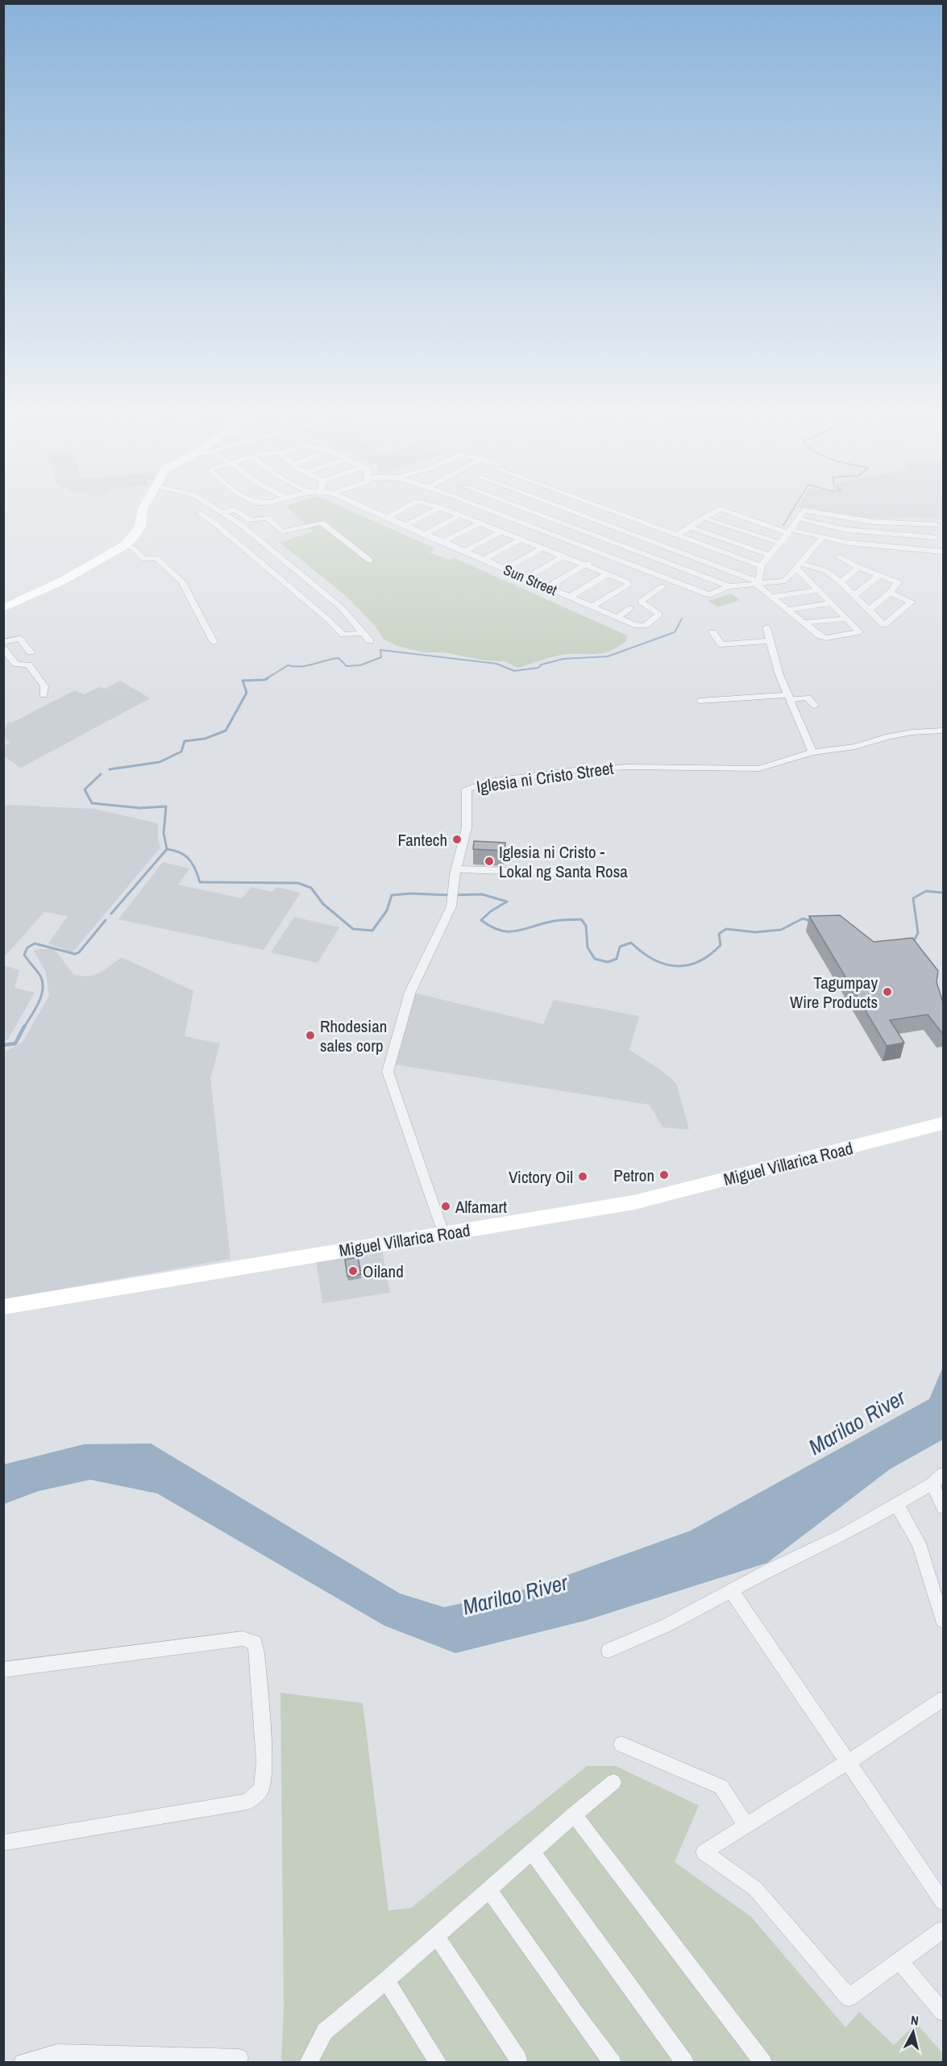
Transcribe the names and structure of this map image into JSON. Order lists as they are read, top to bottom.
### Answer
{
  "streets": {
    "main road": ["Miguel Villarica Road"],
    "street": ["Sun Street", "Iglesia ni Cristo Street"]
  },
  "crossings": [
    ["Iglesia ni Cristo Street", "Miguel Villarica Road"]
  ],
  "water": ["Marilao River"],
  "places": [
    "Fantech",
    "Iglesia ni Cristo - Lokal ng Santa Rosa",
    "Tagumpay Wire Products",
    "Rhodesian sales corp",
    "Petron",
    "Victory Oil",
    "Alfamart",
    "Oiland"
  ],
  "north": "top"
}
